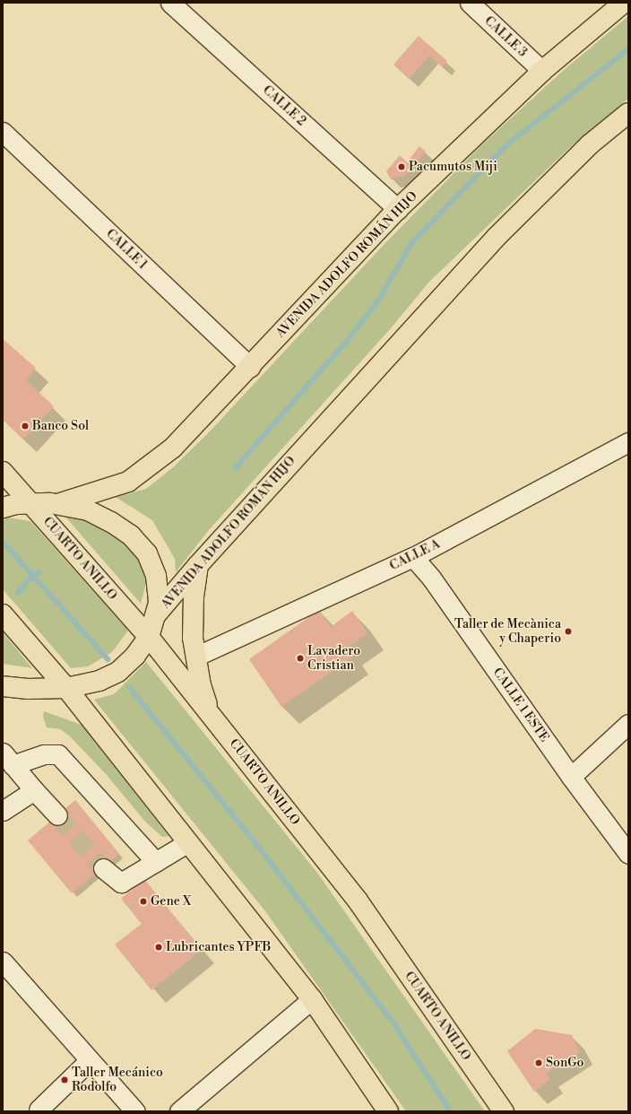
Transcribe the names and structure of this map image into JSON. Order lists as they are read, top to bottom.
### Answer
{
  "streets": {
    "main road": ["AVENIDA ADOLFO ROMÁN HIJO", "CUARTO ANILLO"],
    "street": [
      "CALLE 3",
      "CALLE 2",
      "CALLE 1",
      "CALLE A",
      "CALLE 1 ESTE"
    ]
  },
  "crossings": [
    ["CALLE 3", "AVENIDA ADOLFO ROMÁN HIJO"],
    ["CALLE 2", "AVENIDA ADOLFO ROMÁN HIJO"],
    ["CALLE 1", "AVENIDA ADOLFO ROMÁN HIJO"],
    ["CALLE A", "CALLE 1 ESTE"]
  ],
  "places": [
    "Pacumutos Miji",
    "Banco Sol",
    "Taller de Mecànica y Chaperio",
    "Lavadero Cristian",
    "Gene X",
    "Lubricantes YPFB",
    "SonGo",
    "Taller Mecánico Rodolfo"
  ]
}
